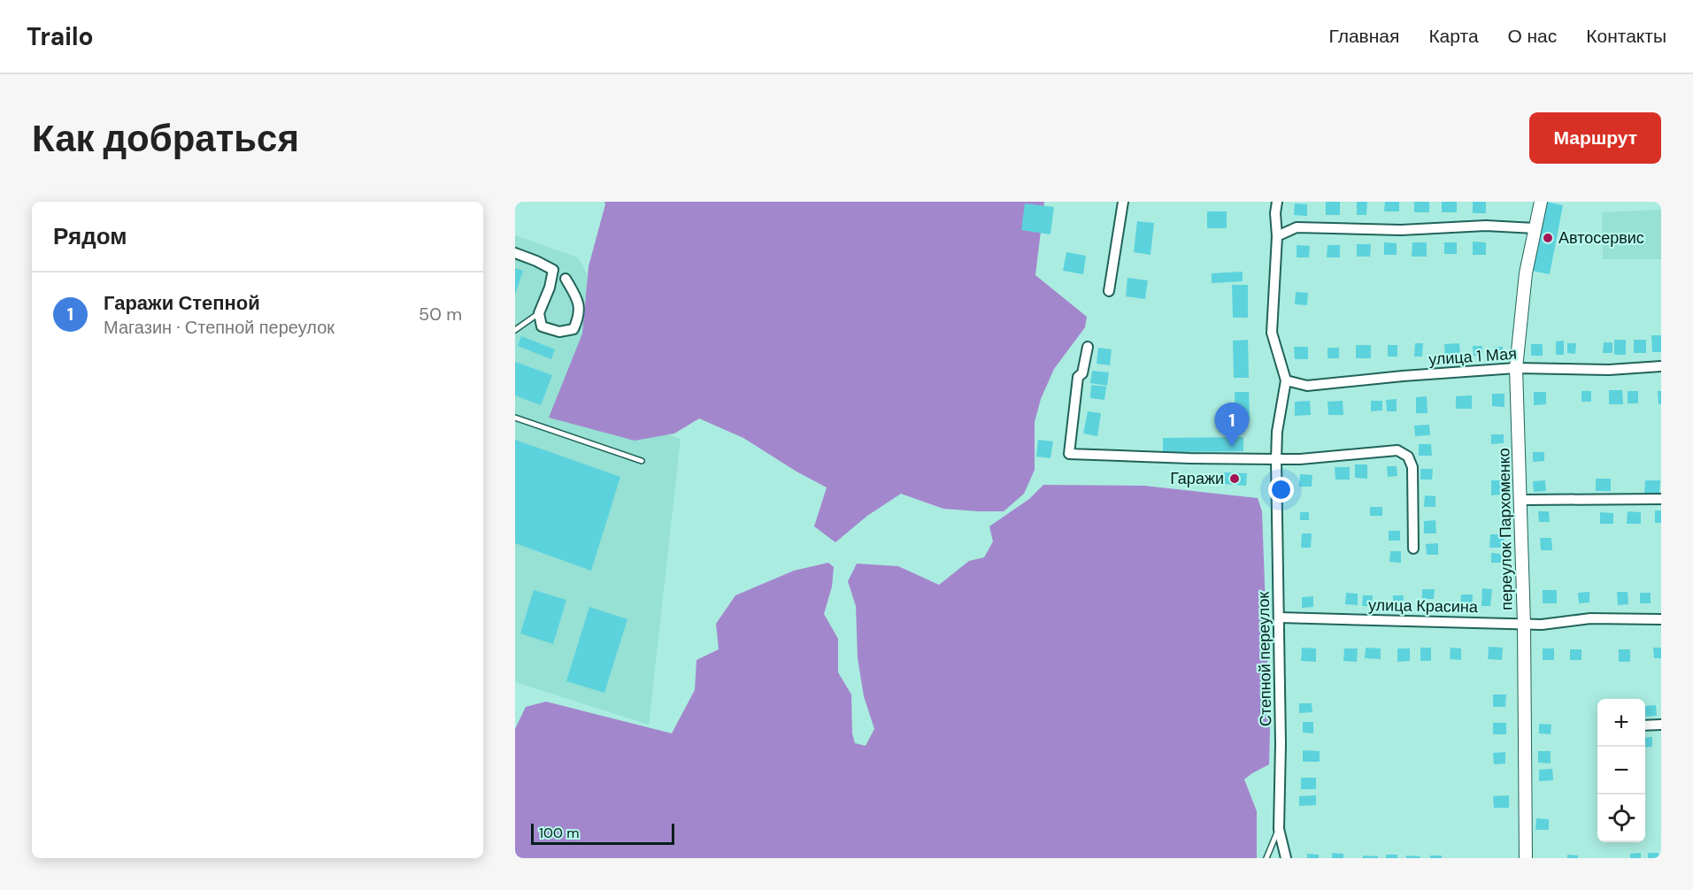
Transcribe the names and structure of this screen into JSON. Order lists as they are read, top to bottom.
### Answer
{
  "streets": {
    "street": [
      "улица 1 Мая",
      "переулок Пархоменко",
      "улица Красина",
      "Степной переулок"
    ]
  },
  "crossings": [
    ["улица 1 Мая", "переулок Пархоменко"],
    ["улица 1 Мая", "Степной переулок"],
    ["переулок Пархоменко", "улица Красина"],
    ["улица Красина", "Степной переулок"]
  ],
  "places": ["Автосервис", "Гаражи"],
  "scale_bar": "100 m",
  "page": {
    "header": "Trailo",
    "nav": [
      "Главная",
      "Карта",
      "О нас",
      "Контакты"
    ],
    "buttons": "Маршрут",
    "title": "Как добраться",
    "heading": "Рядом",
    "list": [
      {
        "mark": "1",
        "name": "Гаражи Степной",
        "note": "Магазин · Степной переулок",
        "value": "50 m"
      }
    ],
    "pins": "1",
    "map_buttons": ["+", "−"],
    "scale": "100 m"
  }
}
